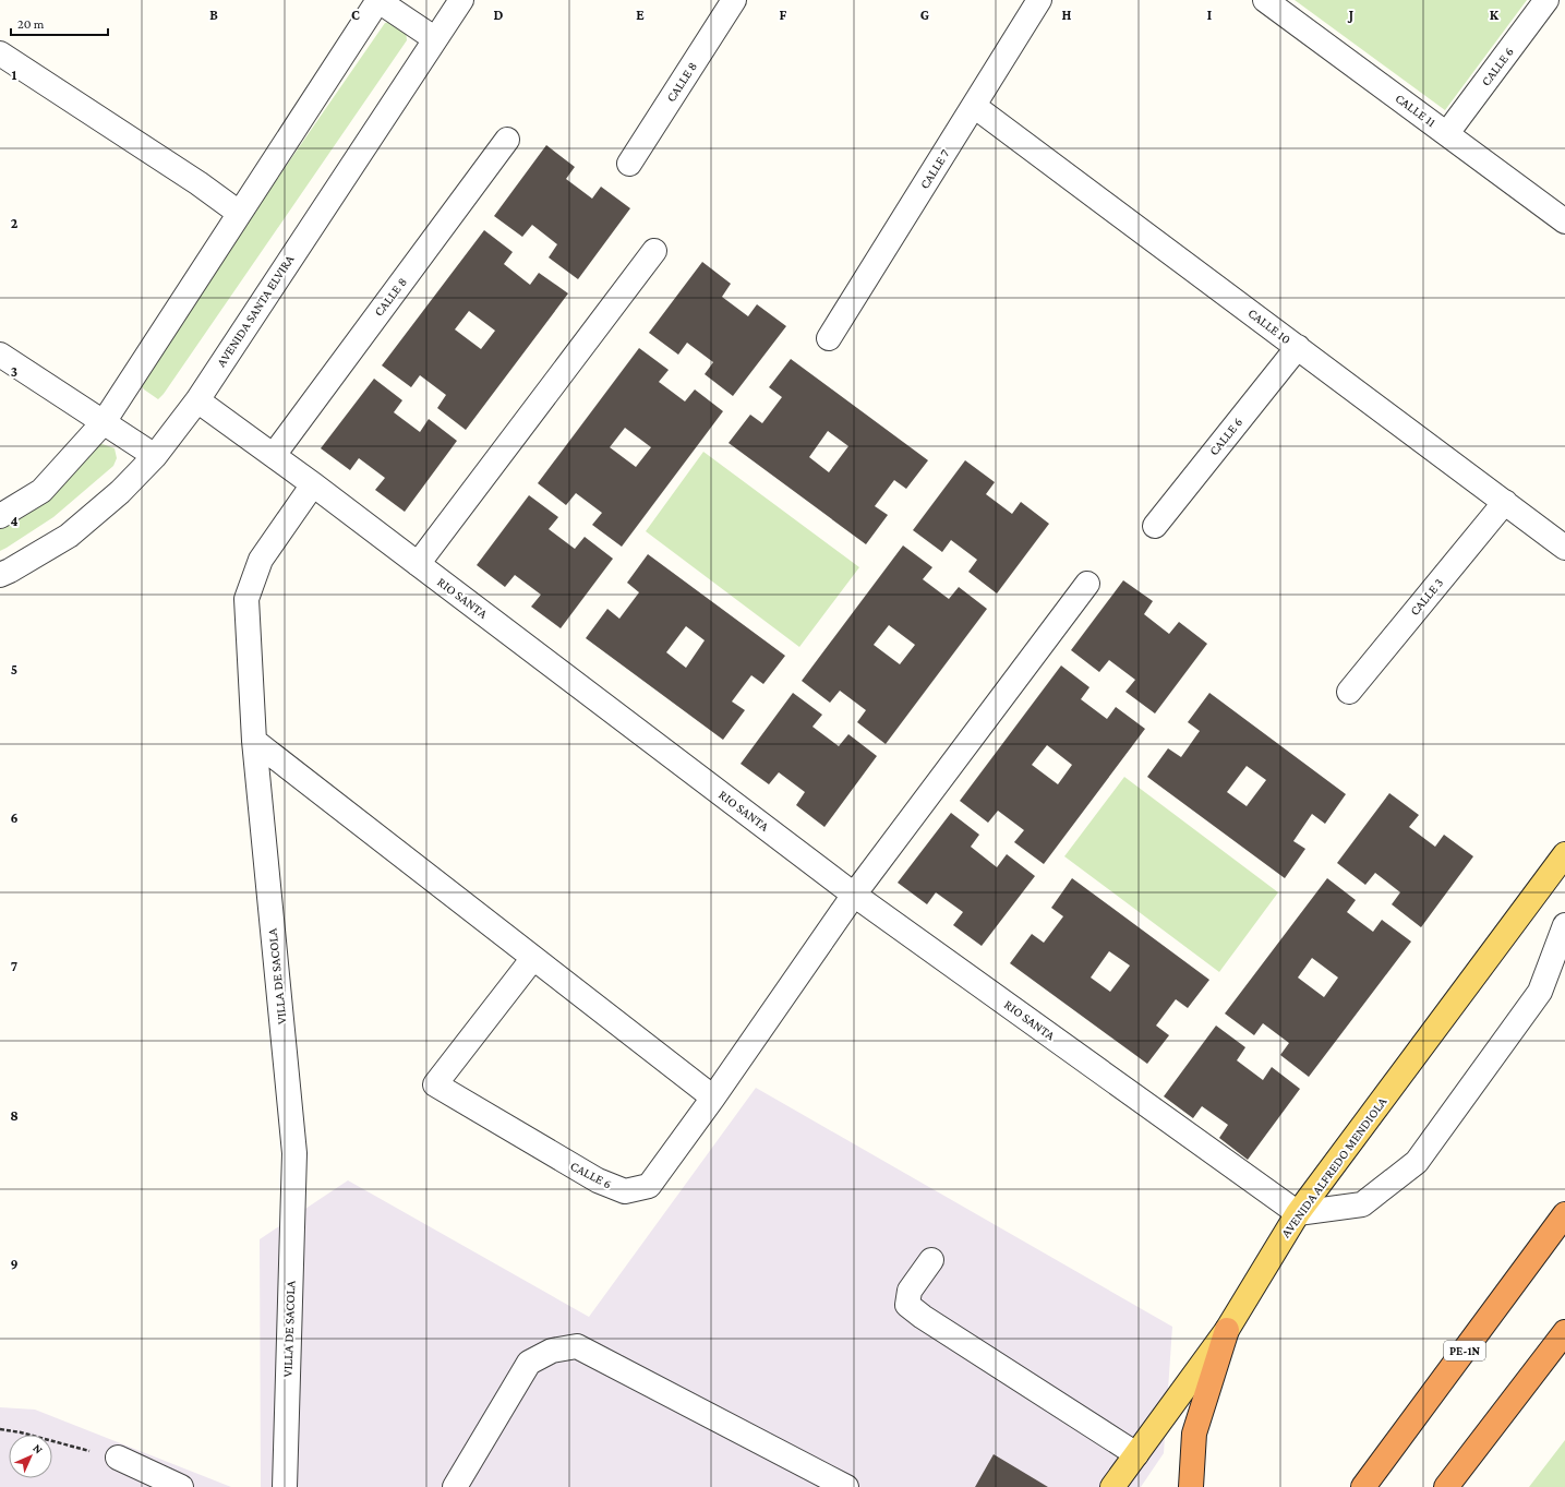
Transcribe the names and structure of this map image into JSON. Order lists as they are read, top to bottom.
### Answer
{
  "streets": {
    "highway": ["PE-1N"],
    "main road": ["AVENIDA ALFREDO MENDIOLA"],
    "street": [
      "CALLE 6",
      "CALLE 8",
      "CALLE 11",
      "CALLE 7",
      "AVENIDA SANTA ELVIRA",
      "CALLE 10",
      "CALLE 3",
      "RIO SANTA",
      "VILLA DE SACOLA"
    ]
  },
  "crossings": [
    ["CALLE 6", "CALLE 11"],
    ["CALLE 6", "CALLE 10"],
    ["CALLE 6", "RIO SANTA"],
    ["CALLE 8", "RIO SANTA"],
    ["CALLE 7", "CALLE 10"],
    ["AVENIDA SANTA ELVIRA", "RIO SANTA"],
    ["CALLE 10", "CALLE 3"],
    ["RIO SANTA", "VILLA DE SACOLA"],
    ["RIO SANTA", "AVENIDA ALFREDO MENDIOLA"]
  ],
  "scale_bar": "20 m",
  "north": "top right",
  "grid": {
    "columns": [
      "B",
      "C",
      "D",
      "E",
      "F",
      "G",
      "H",
      "I",
      "J",
      "K"
    ],
    "rows": [
      "1",
      "2",
      "3",
      "4",
      "5",
      "6",
      "7",
      "8",
      "9"
    ]
  }
}
